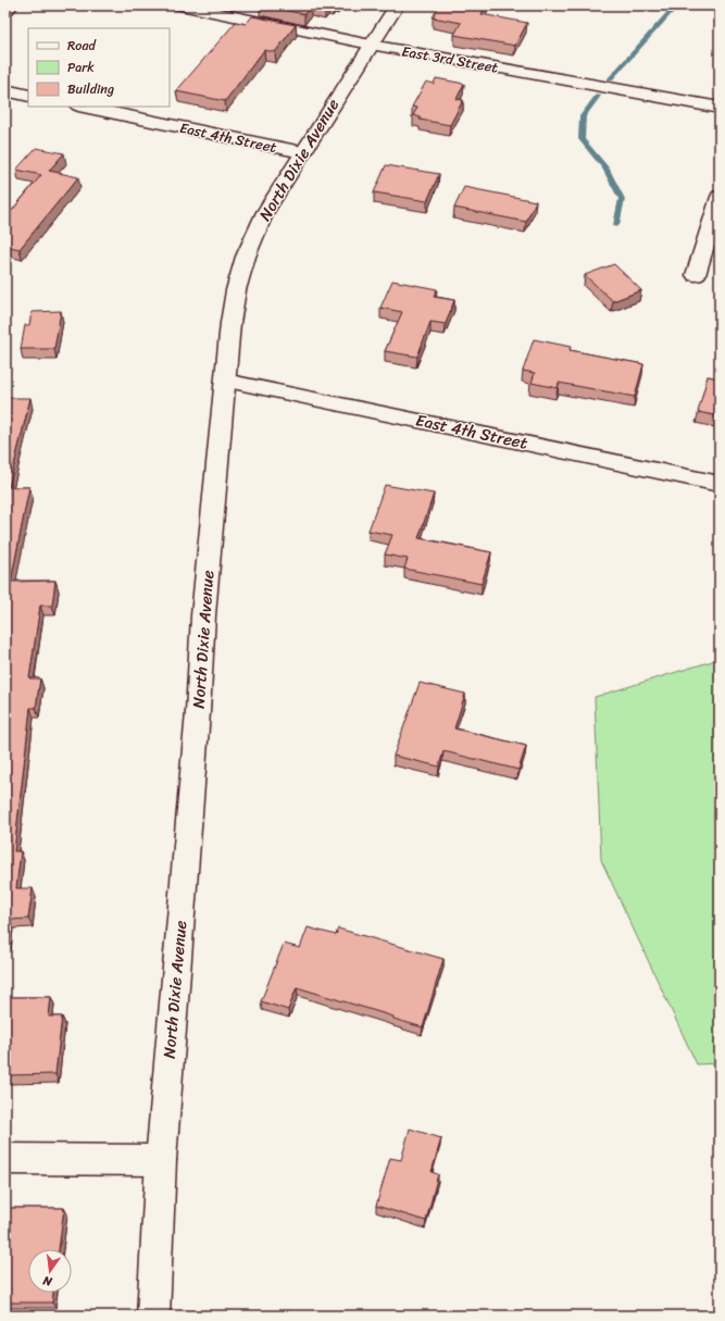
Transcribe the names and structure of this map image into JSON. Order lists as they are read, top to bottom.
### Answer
{
  "streets": {
    "street": ["East 3rd Street", "East 4th Street", "North Dixie Avenue"]
  },
  "crossings": [
    ["East 3rd Street", "North Dixie Avenue"],
    ["East 4th Street", "North Dixie Avenue"]
  ],
  "legend": ["Road", "Park", "Building"],
  "north": "bottom"
}
